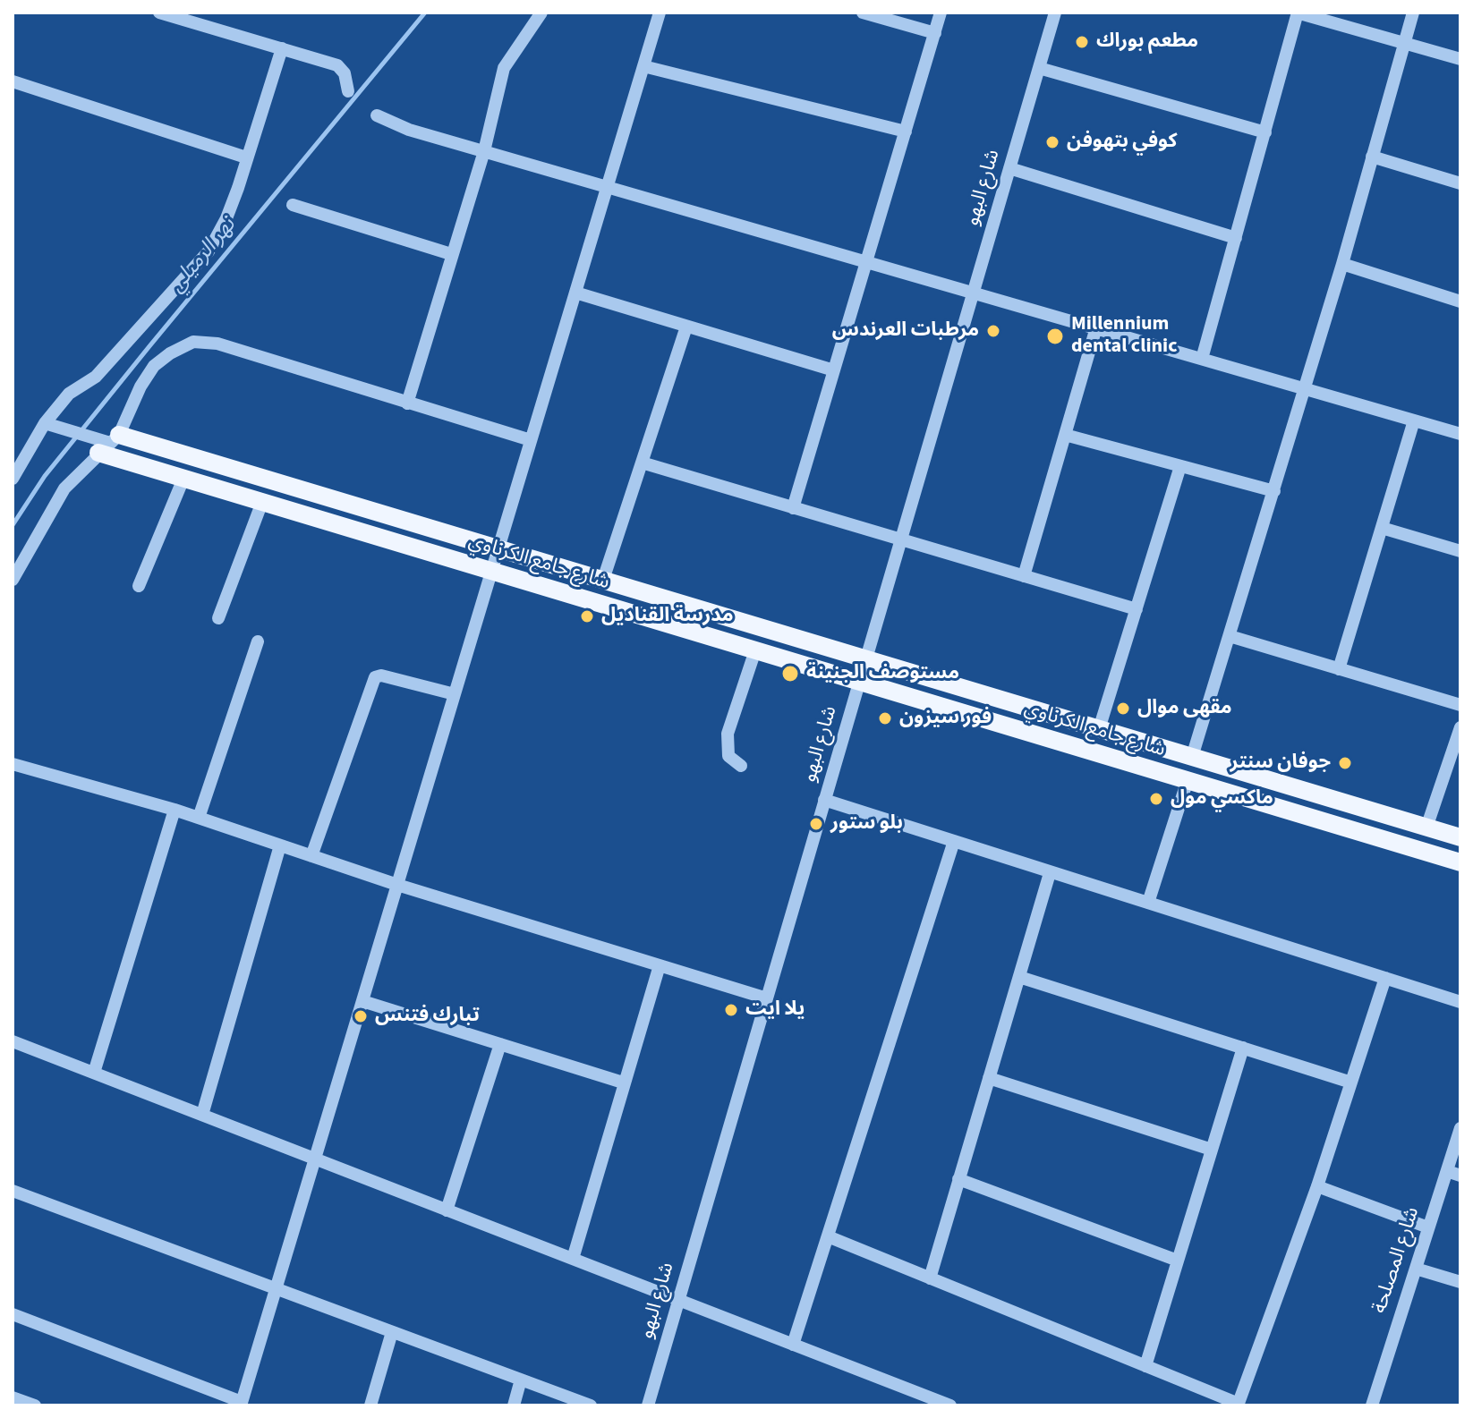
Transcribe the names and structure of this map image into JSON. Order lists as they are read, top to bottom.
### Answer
{
  "streets": {
    "main road": ["شارع جامع الكرناوي"],
    "street": ["شارع البهو", "شارع المصلحة"]
  },
  "crossings": [
    ["شارع البهو", "شارع جامع الكرناوي"]
  ],
  "water": ["نهر الرميلي"],
  "places": [
    "مطعم بوراك",
    "كوفي بتهوفن",
    "مرطبات العرندس",
    "Millennium dental clinic",
    "مدرسة القناديل",
    "مستوصف الجنينة",
    "مقهى موال",
    "فور سيزون",
    "جوفان سنتر",
    "ماكسي مول",
    "بلو ستور",
    "يلا ايت",
    "تبارك فتنس"
  ]
}
